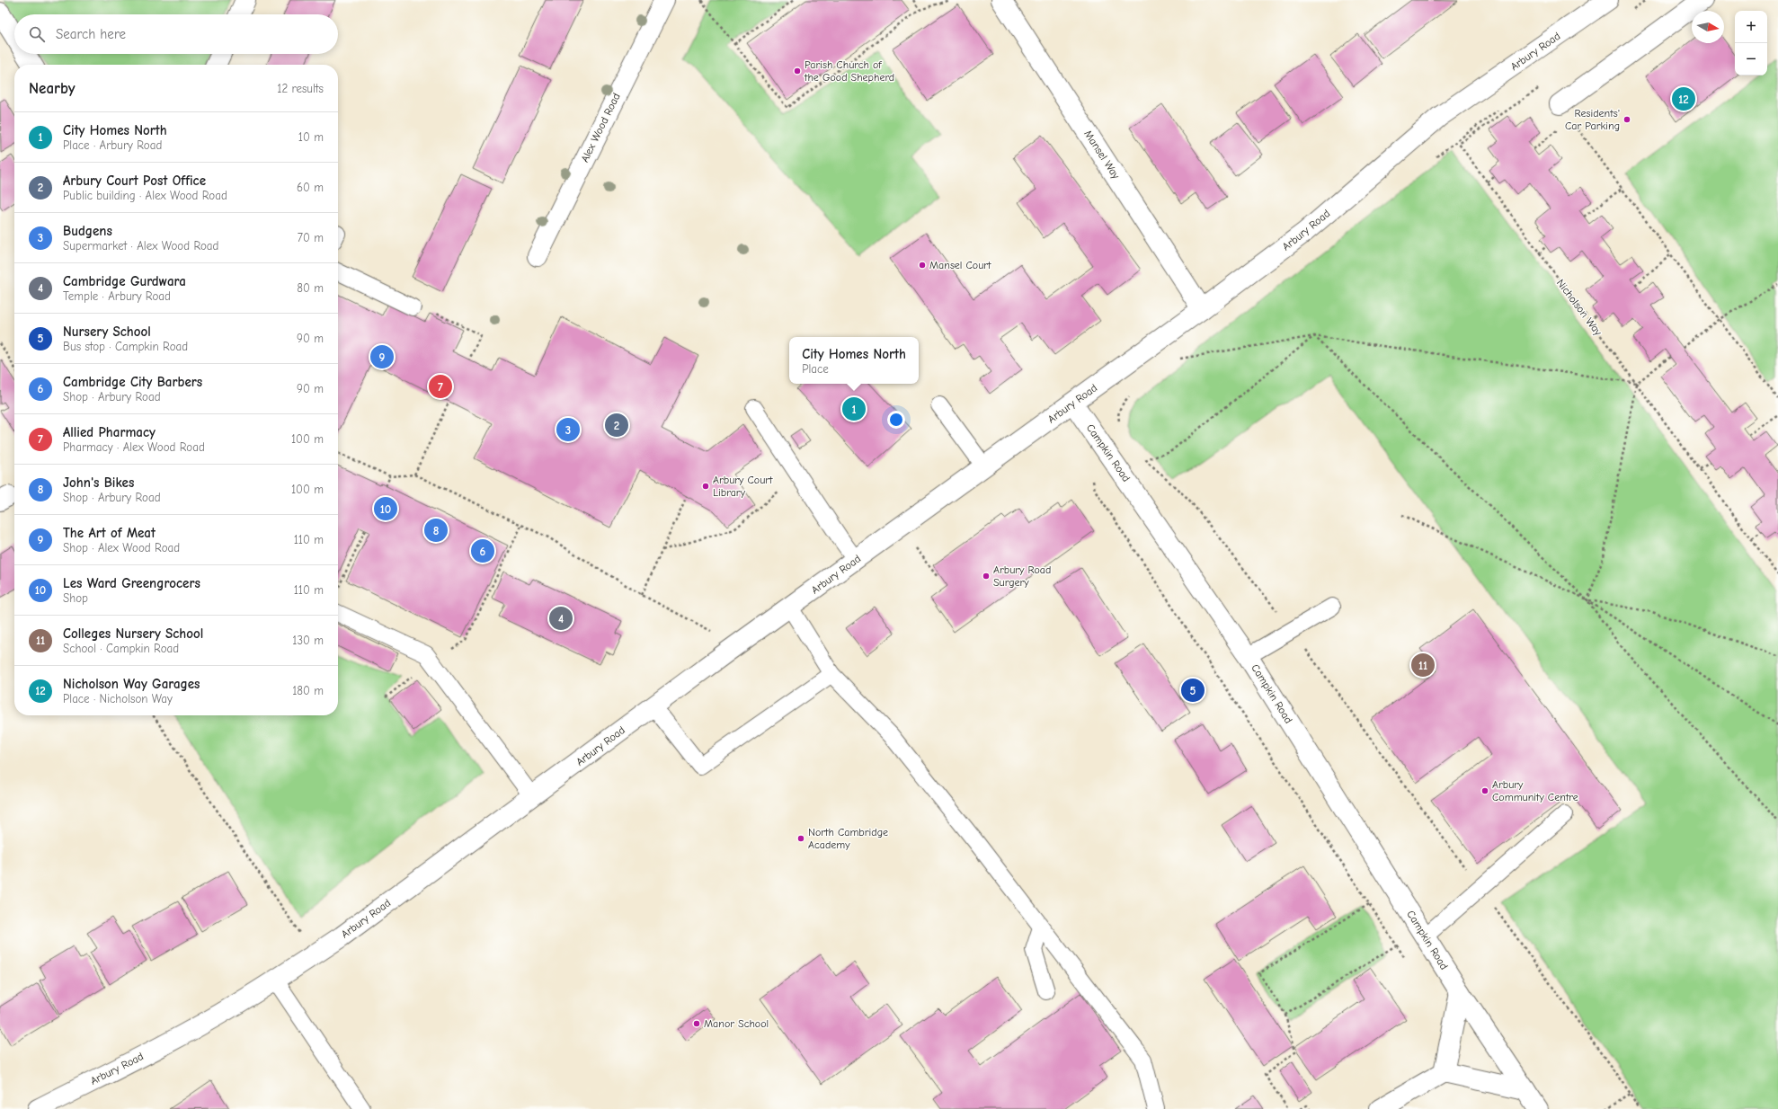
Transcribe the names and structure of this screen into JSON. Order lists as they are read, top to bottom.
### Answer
{
  "streets": {
    "street": [
      "Arbury Road",
      "Alex Wood Road",
      "Mansel Way",
      "Campkin Road"
    ],
    "path": ["Nicholson Way"]
  },
  "crossings": [
    ["Arbury Road", "Mansel Way"],
    ["Arbury Road", "Campkin Road"]
  ],
  "places": [
    "Parish Church of the Good Shepherd",
    "Residents' Car Parking",
    "Mansel Court",
    "Arbury Court Library",
    "Arbury Road Surgery",
    "Arbury Community Centre",
    "North Cambridge Academy",
    "Manor School"
  ],
  "north": "right",
  "page": {
    "map_buttons": ["+", "−"],
    "search": "Search here",
    "heading": ["Nearby", "12 results"],
    "pins": [
      "12",
      "9",
      "7",
      "1",
      "2",
      "3",
      "10",
      "8",
      "6",
      "4",
      "11",
      "5"
    ],
    "list": [
      {
        "mark": "1",
        "name": "City Homes North",
        "note": "Place · Arbury Road",
        "value": "10 m"
      },
      {
        "mark": "2",
        "name": "Arbury Court Post Office",
        "note": "Public building · Alex Wood Road",
        "value": "60 m"
      },
      {
        "mark": "3",
        "name": "Budgens",
        "note": "Supermarket · Alex Wood Road",
        "value": "70 m"
      },
      {
        "mark": "4",
        "name": "Cambridge Gurdwara",
        "note": "Temple · Arbury Road",
        "value": "80 m"
      },
      {
        "mark": "5",
        "name": "Nursery School",
        "note": "Bus stop · Campkin Road",
        "value": "90 m"
      },
      {
        "mark": "6",
        "name": "Cambridge City Barbers",
        "note": "Shop · Arbury Road",
        "value": "90 m"
      },
      {
        "mark": "7",
        "name": "Allied Pharmacy",
        "note": "Pharmacy · Alex Wood Road",
        "value": "100 m"
      },
      {
        "mark": "8",
        "name": "John's Bikes",
        "note": "Shop · Arbury Road",
        "value": "100 m"
      },
      {
        "mark": "9",
        "name": "The Art of Meat",
        "note": "Shop · Alex Wood Road",
        "value": "110 m"
      },
      {
        "mark": "10",
        "name": "Les Ward Greengrocers",
        "note": "Shop",
        "value": "110 m"
      },
      {
        "mark": "11",
        "name": "Colleges Nursery School",
        "note": "School · Campkin Road",
        "value": "130 m"
      },
      {
        "mark": "12",
        "name": "Nicholson Way Garages",
        "note": "Place · Nicholson Way",
        "value": "180 m"
      }
    ],
    "popup": ["City Homes North", "Place"]
  }
}
